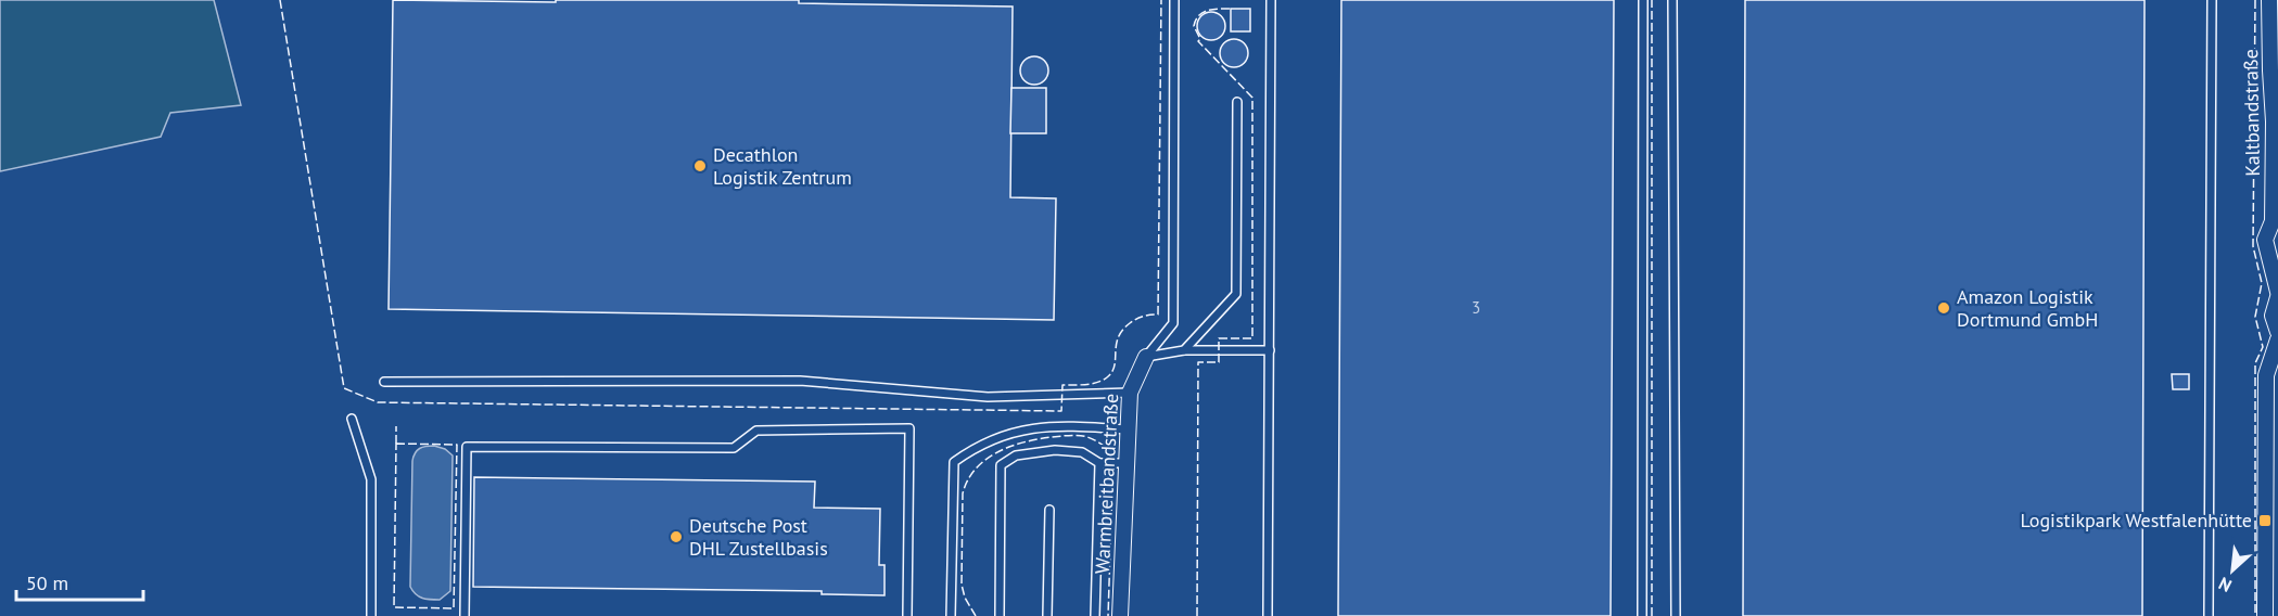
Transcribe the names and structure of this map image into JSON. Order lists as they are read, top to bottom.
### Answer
{
  "streets": {
    "street": ["Kaltbandstraße", "Warmbreitbandstraße"]
  },
  "places": {
    "other": ["Decathlon Logistik Zentrum", "Amazon Logistik Dortmund GmbH", "Deutsche Post DHL Zustellbasis"],
    "transit": ["Logistikpark Westfalenhütte"]
  },
  "house_numbers": ["3"],
  "scale_bar": "50 m",
  "north": "bottom left"
}
